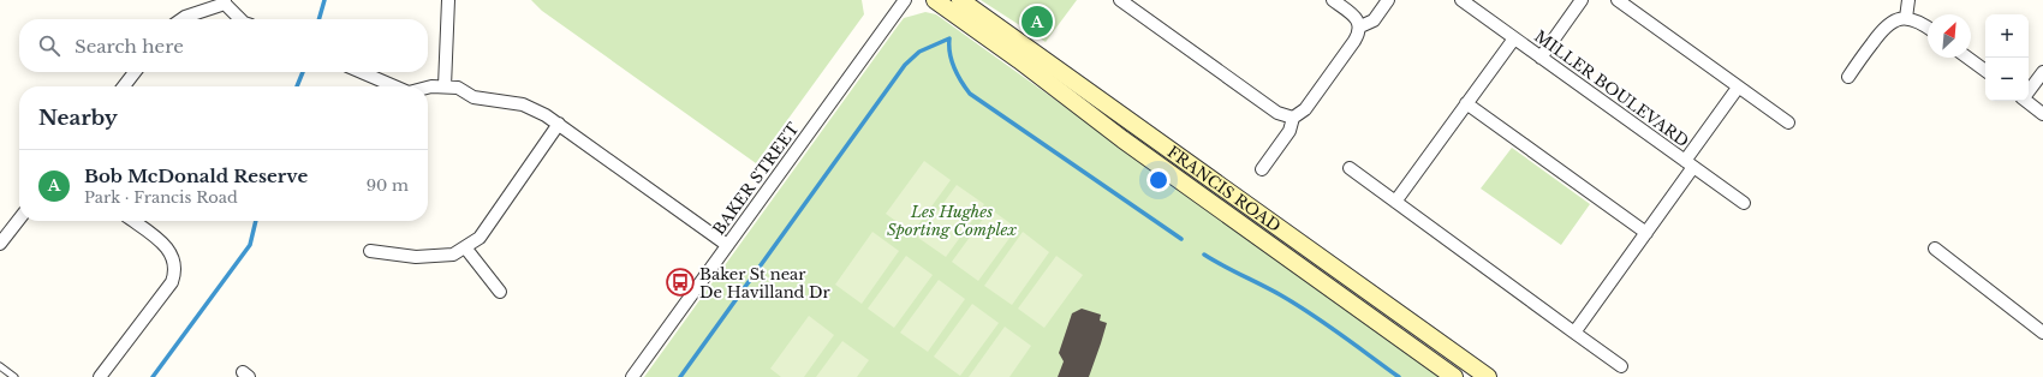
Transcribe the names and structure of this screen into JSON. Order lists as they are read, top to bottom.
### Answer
{
  "streets": {
    "main road": ["FRANCIS ROAD"],
    "street": ["MILLER BOULEVARD", "BAKER STREET"]
  },
  "parks": ["Les Hughes Sporting Complex"],
  "places": {
    "bus stop": ["Baker St near De Havilland Dr"]
  },
  "north": "top right",
  "page": {
    "pins": "A",
    "map_buttons": ["+", "−"],
    "search": "Search here",
    "heading": "Nearby",
    "list": [
      {
        "mark": "A",
        "name": "Bob McDonald Reserve",
        "note": "Park · Francis Road",
        "value": "90 m"
      }
    ]
  }
}
